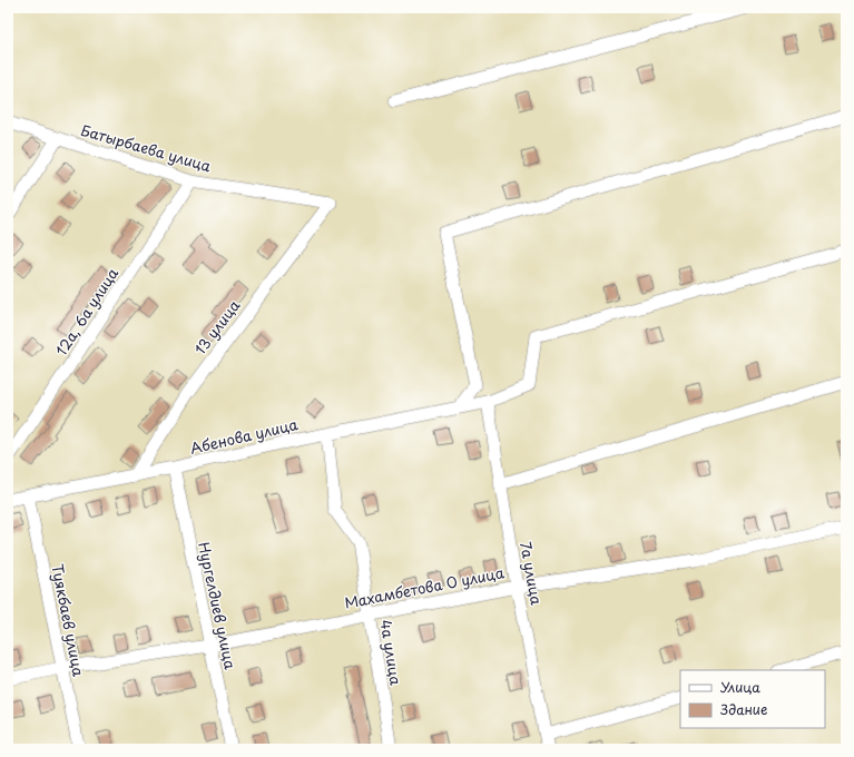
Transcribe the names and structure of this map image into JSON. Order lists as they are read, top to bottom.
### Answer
{
  "streets": {
    "street": [
      "Батырбаева улица",
      "12а, 6а улица",
      "13 улица",
      "Абенова улица",
      "7а улица",
      "Махамбетова О улица",
      "Нургелдиев улица",
      "Туякбаев улица",
      "4а улица"
    ]
  },
  "crossings": [
    ["Батырбаева улица", "12а, 6а улица"],
    ["Батырбаева улица", "13 улица"],
    ["13 улица", "Абенова улица"],
    ["Абенова улица", "7а улица"],
    ["Абенова улица", "Нургелдиев улица"],
    ["Абенова улица", "Туякбаев улица"],
    ["Абенова улица", "4а улица"],
    ["7а улица", "Махамбетова О улица"],
    ["Махамбетова О улица", "Нургелдиев улица"],
    ["Махамбетова О улица", "Туякбаев улица"],
    ["Махамбетова О улица", "4а улица"]
  ],
  "legend": ["Улица", "Здание"]
}
